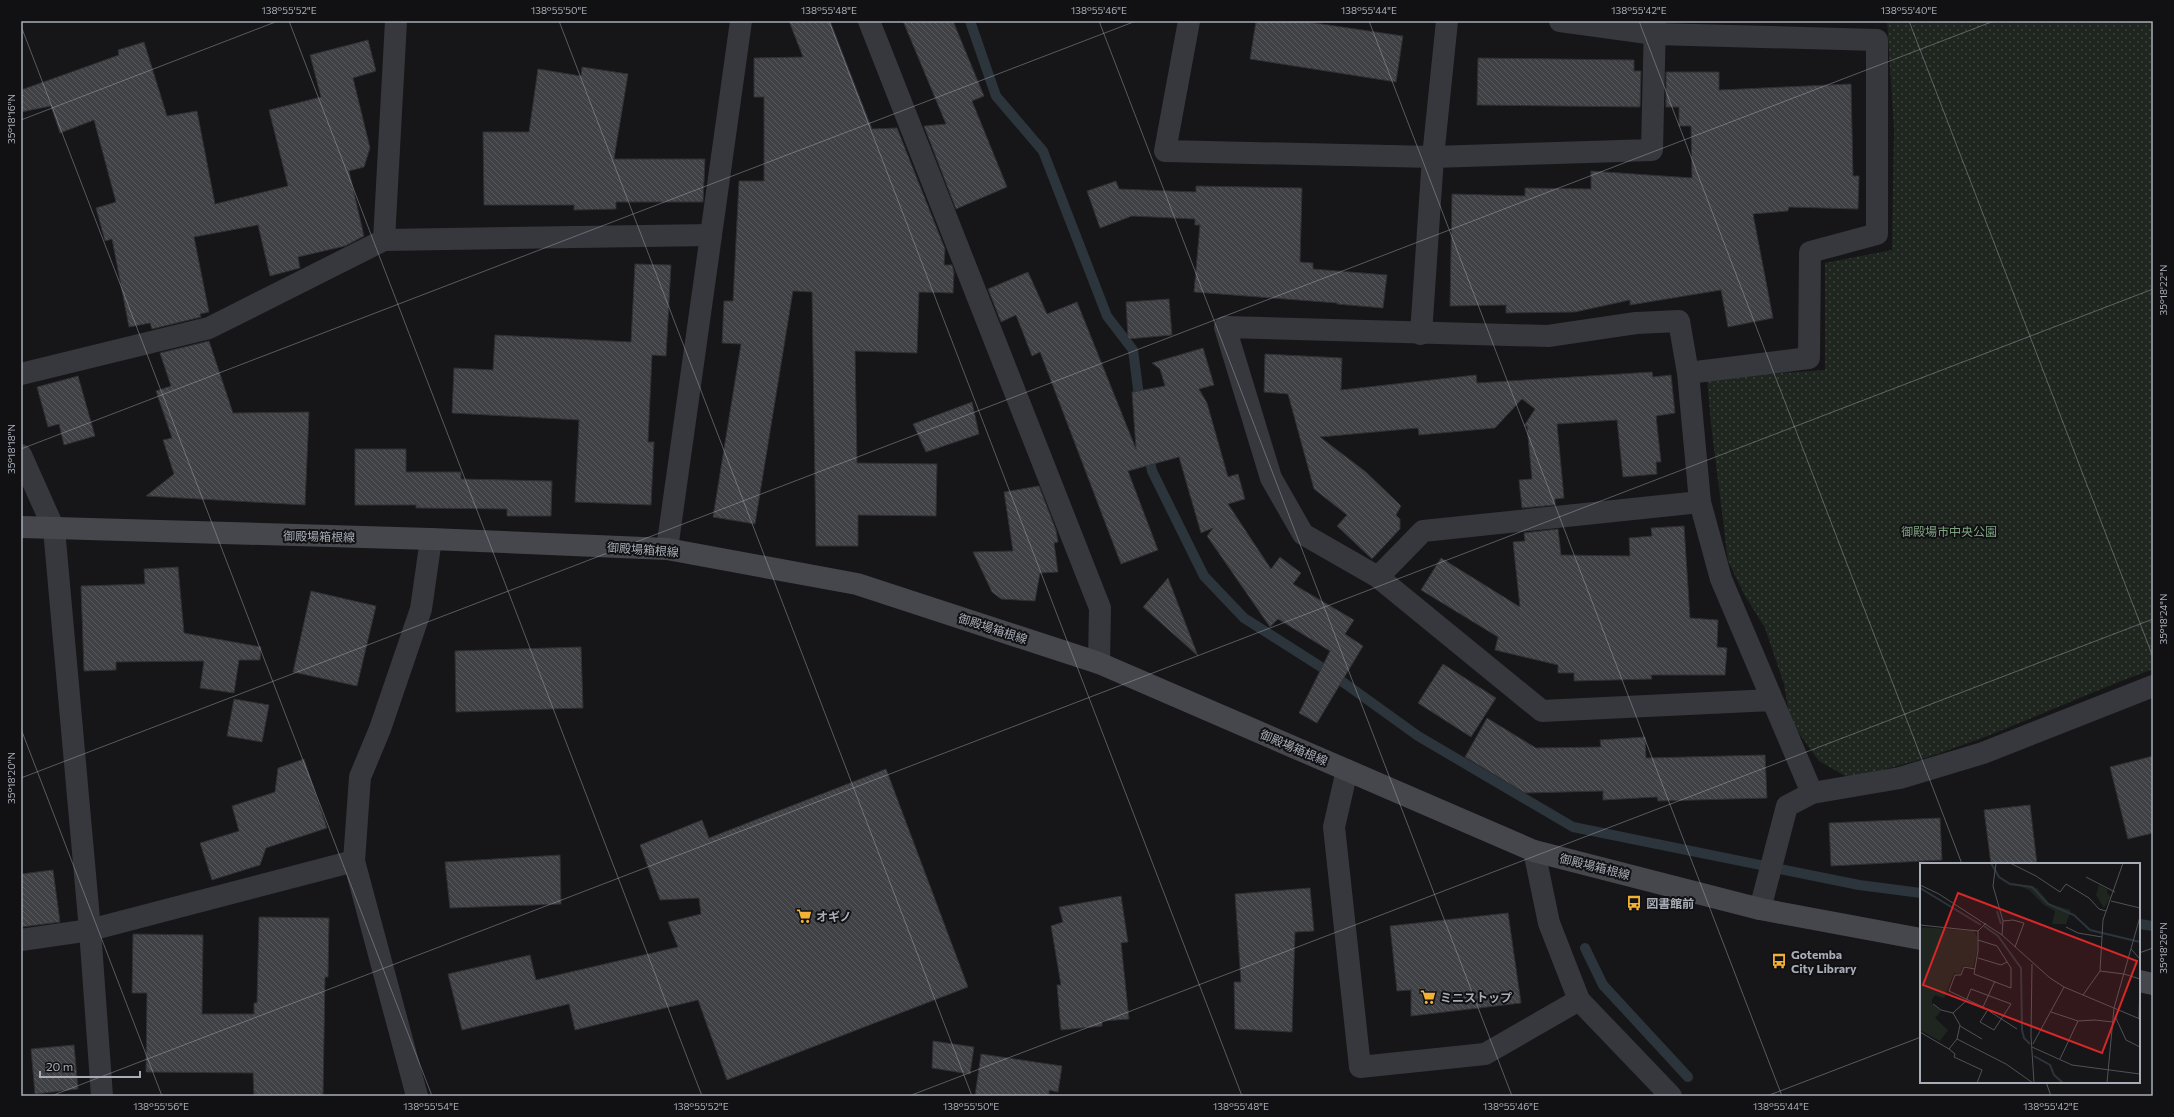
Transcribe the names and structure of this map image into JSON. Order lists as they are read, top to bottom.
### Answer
{
  "streets": {
    "main road": ["御殿場箱根線"]
  },
  "parks": ["御殿場市中央公園"],
  "places": {
    "bus stop": ["図書館前", "Gotemba City Library"],
    "supermarket": ["オギノ", "ミニストップ"]
  },
  "scale_bar": "20 m",
  "coordinates": [
    "138°55'52\"E",
    "138°55'50\"E",
    "138°55'48\"E",
    "138°55'46\"E",
    "138°55'44\"E",
    "138°55'42\"E",
    "138°55'40\"E",
    "35°18'16\"N",
    "35°18'22\"N",
    "35°18'18\"N",
    "35°18'24\"N",
    "35°18'20\"N",
    "35°18'26\"N",
    "138°55'56\"E",
    "138°55'54\"E"
  ]
}
